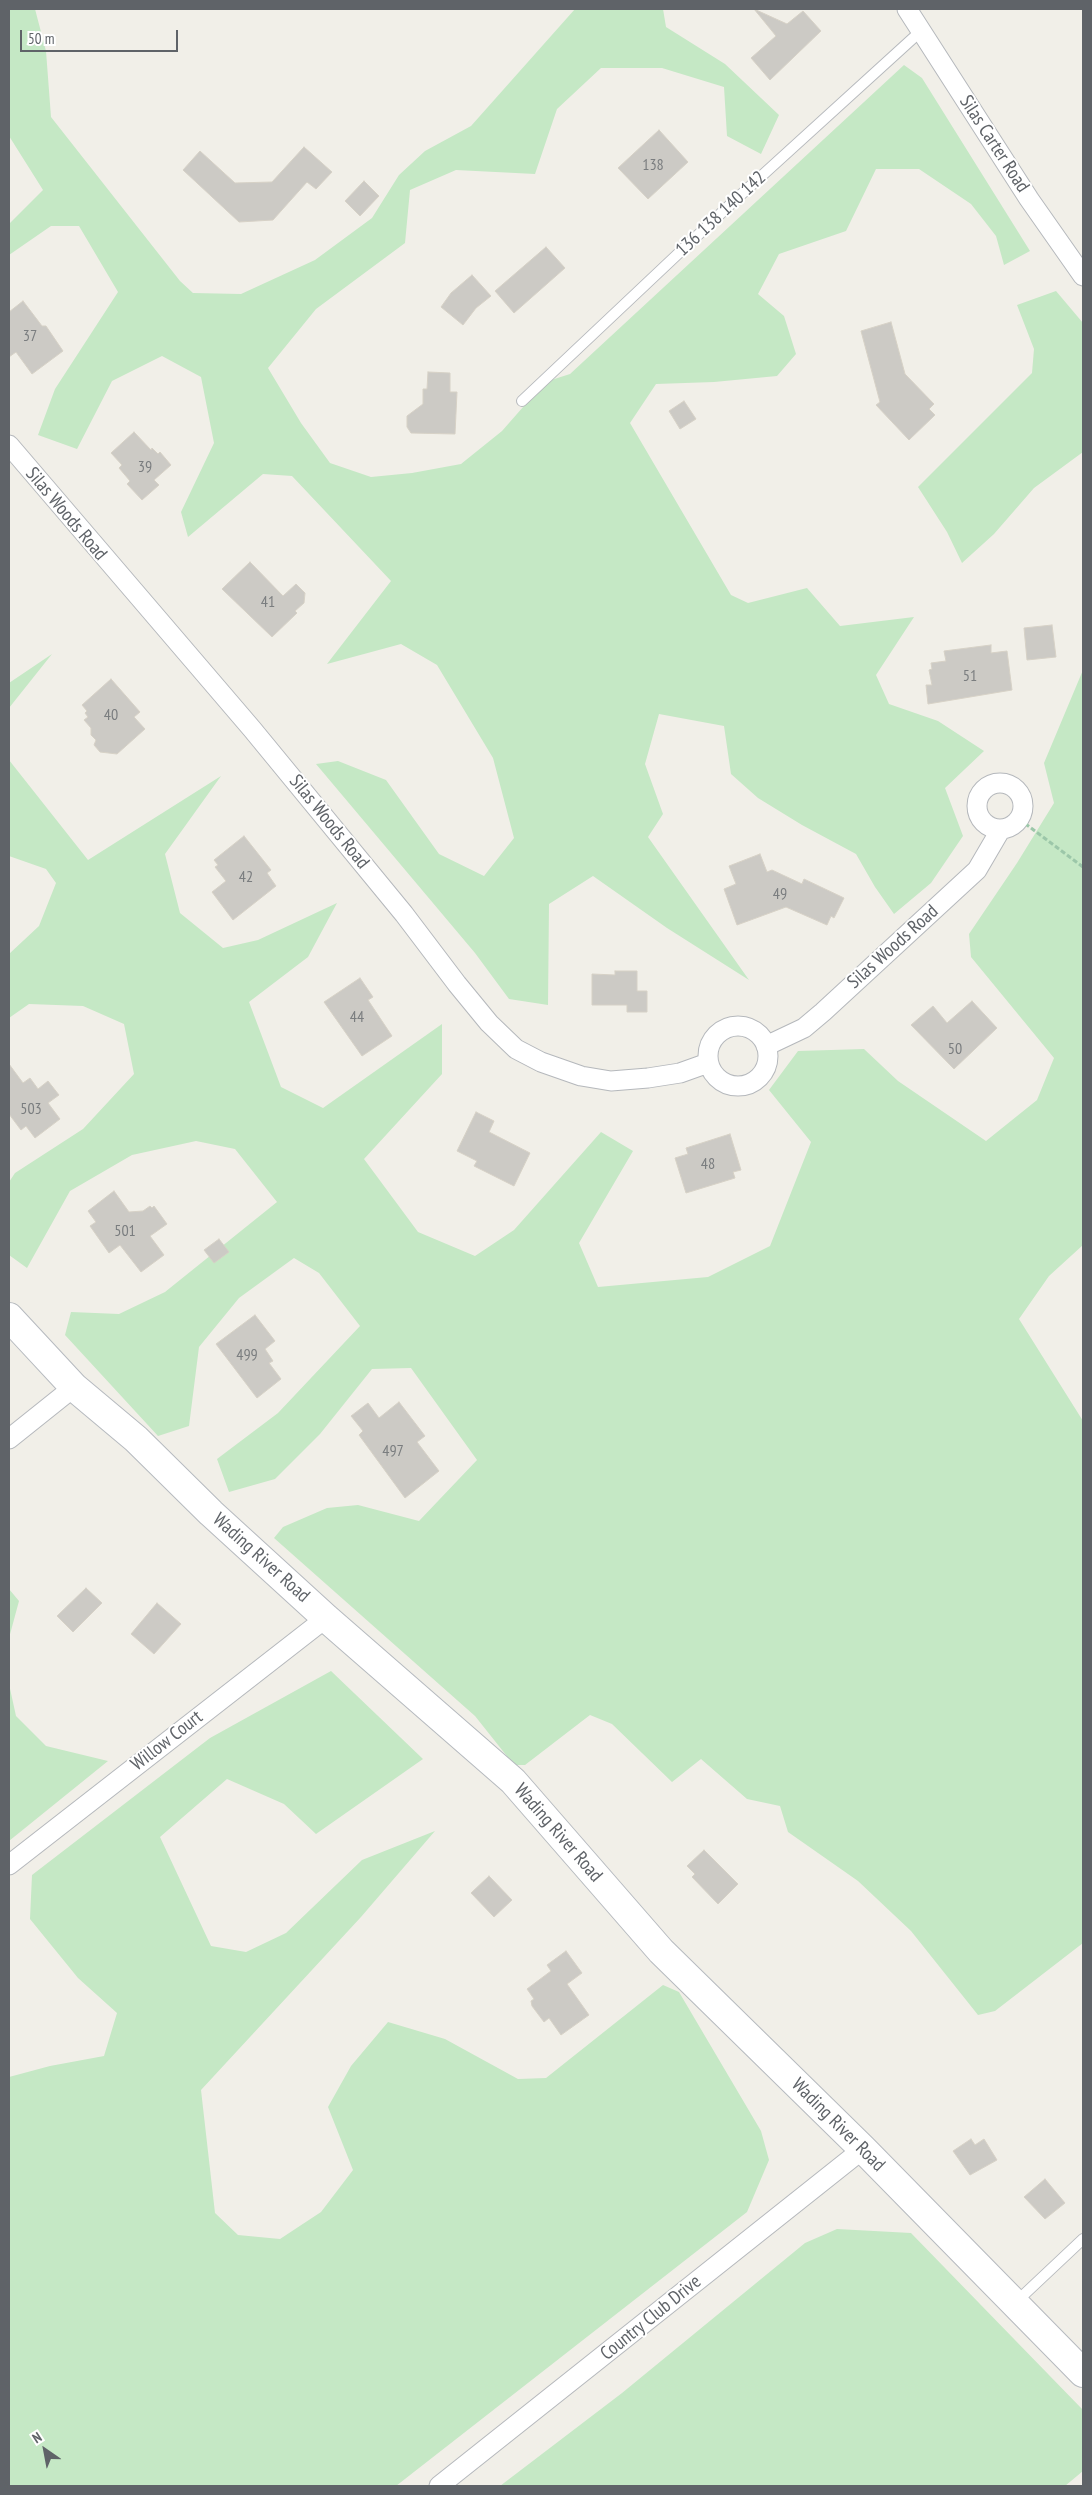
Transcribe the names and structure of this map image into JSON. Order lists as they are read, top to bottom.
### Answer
{
  "streets": {
    "main road": ["Wading River Road"],
    "street": [
      "Silas Carter Road",
      "Silas Woods Road",
      "Willow Court",
      "Country Club Drive"
    ],
    "lane": ["136 138 140 142"]
  },
  "crossings": [
    ["Silas Carter Road", "136 138 140 142"],
    ["Wading River Road", "Willow Court"],
    ["Wading River Road", "Country Club Drive"]
  ],
  "house_numbers": [
    "138",
    "37",
    "39",
    "41",
    "51",
    "40",
    "42",
    "49",
    "44",
    "50",
    "503",
    "48",
    "501",
    "499",
    "497"
  ],
  "scale_bar": "50 m",
  "north": "top left"
}
